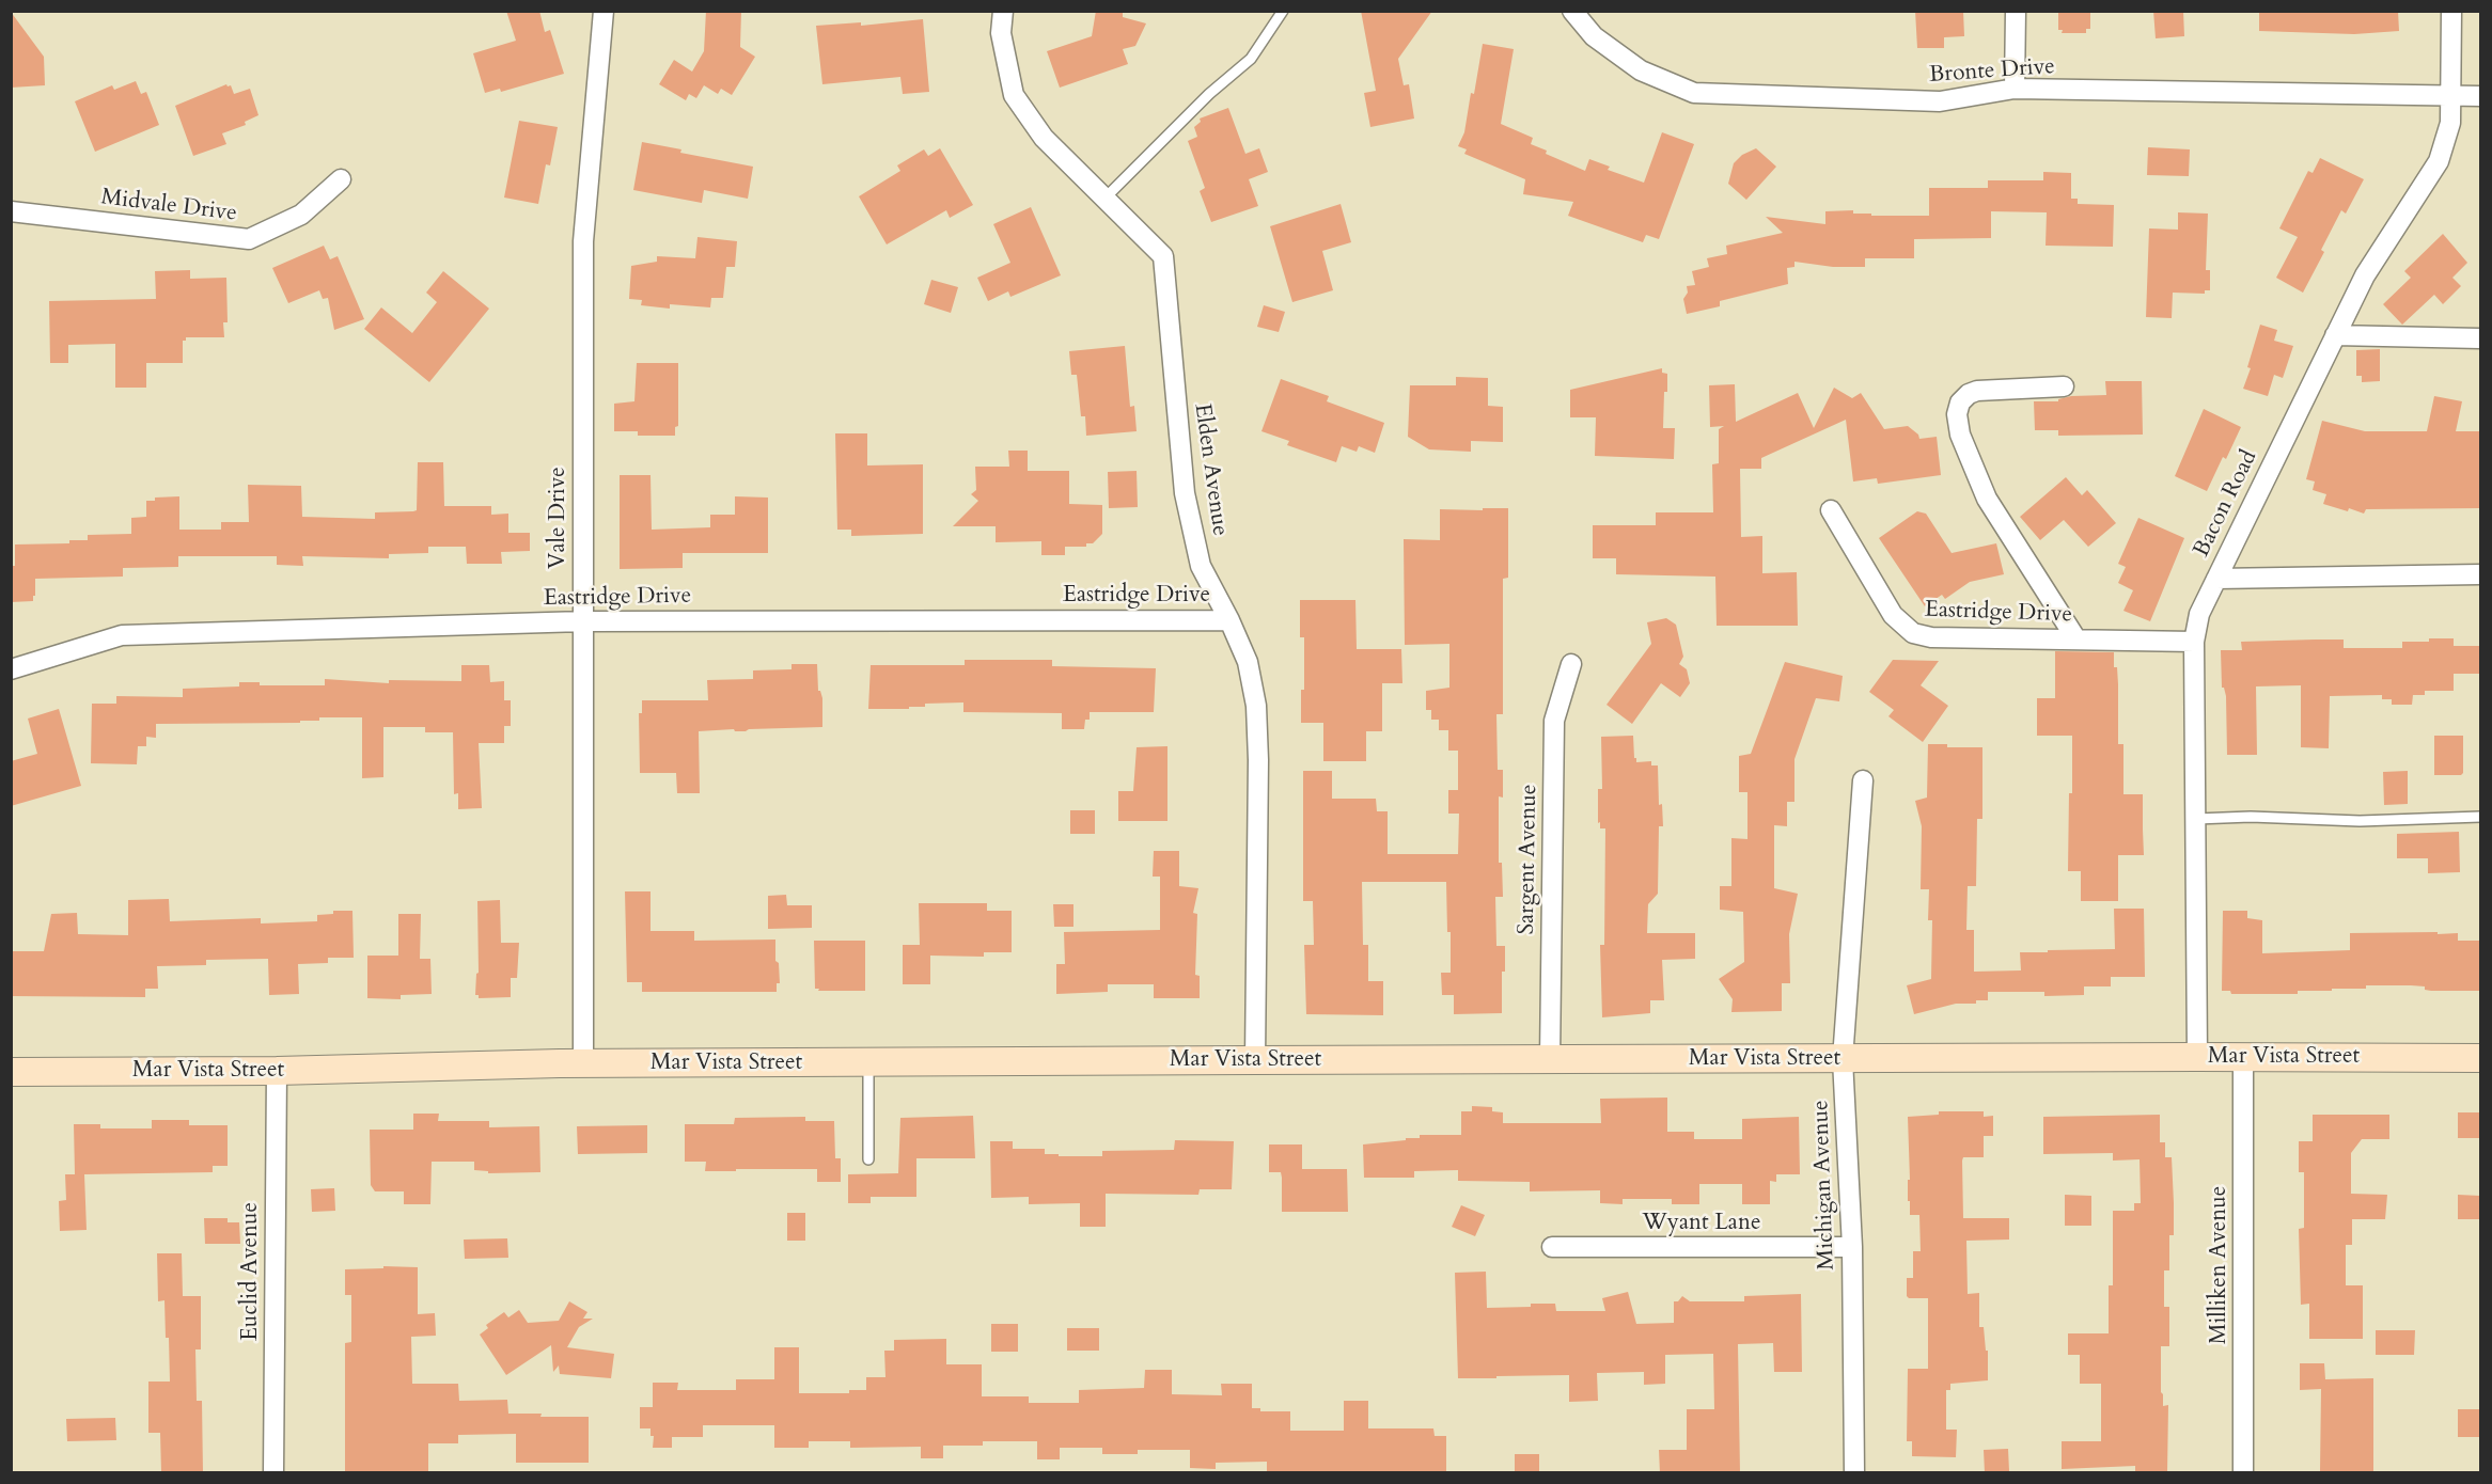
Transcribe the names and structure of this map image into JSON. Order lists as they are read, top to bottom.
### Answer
{
  "streets": {
    "street": [
      "Bronte Drive",
      "Midvale Drive",
      "Elden Avenue",
      "Bacon Road",
      "Vale Drive",
      "Eastridge Drive",
      "Sargent Avenue",
      "Mar Vista Street",
      "Michigan Avenue",
      "Wyant Lane",
      "Milliken Avenue",
      "Euclid Avenue"
    ]
  },
  "crossings": [
    ["Bronte Drive", "Bacon Road"],
    ["Elden Avenue", "Eastridge Drive"],
    ["Elden Avenue", "Mar Vista Street"],
    ["Bacon Road", "Eastridge Drive"],
    ["Bacon Road", "Mar Vista Street"],
    ["Vale Drive", "Eastridge Drive"],
    ["Vale Drive", "Mar Vista Street"],
    ["Sargent Avenue", "Mar Vista Street"],
    ["Mar Vista Street", "Michigan Avenue"],
    ["Mar Vista Street", "Milliken Avenue"],
    ["Mar Vista Street", "Euclid Avenue"],
    ["Michigan Avenue", "Wyant Lane"]
  ]
}
